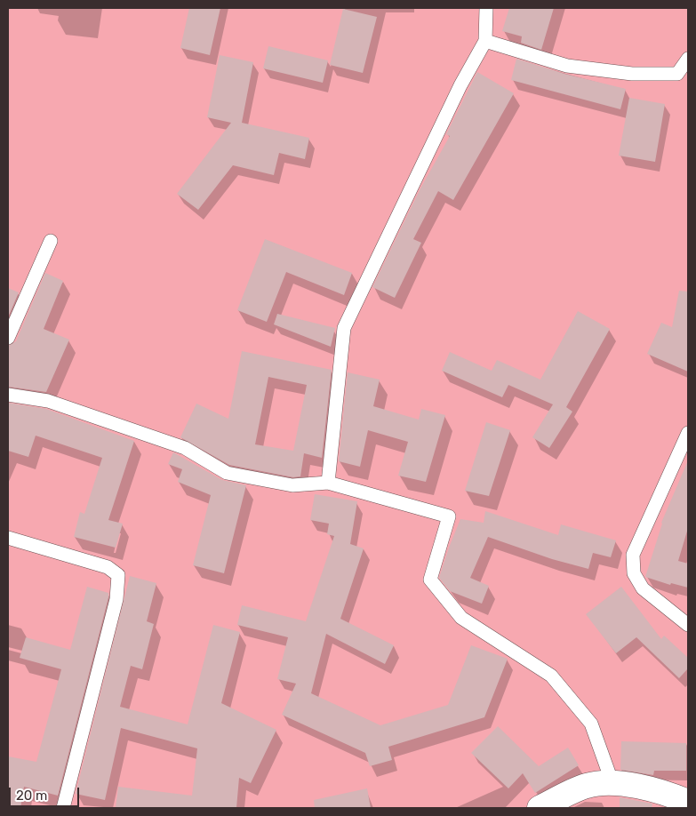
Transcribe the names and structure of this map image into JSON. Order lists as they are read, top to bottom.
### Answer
{
  "scale_bar": "20 m"
}
